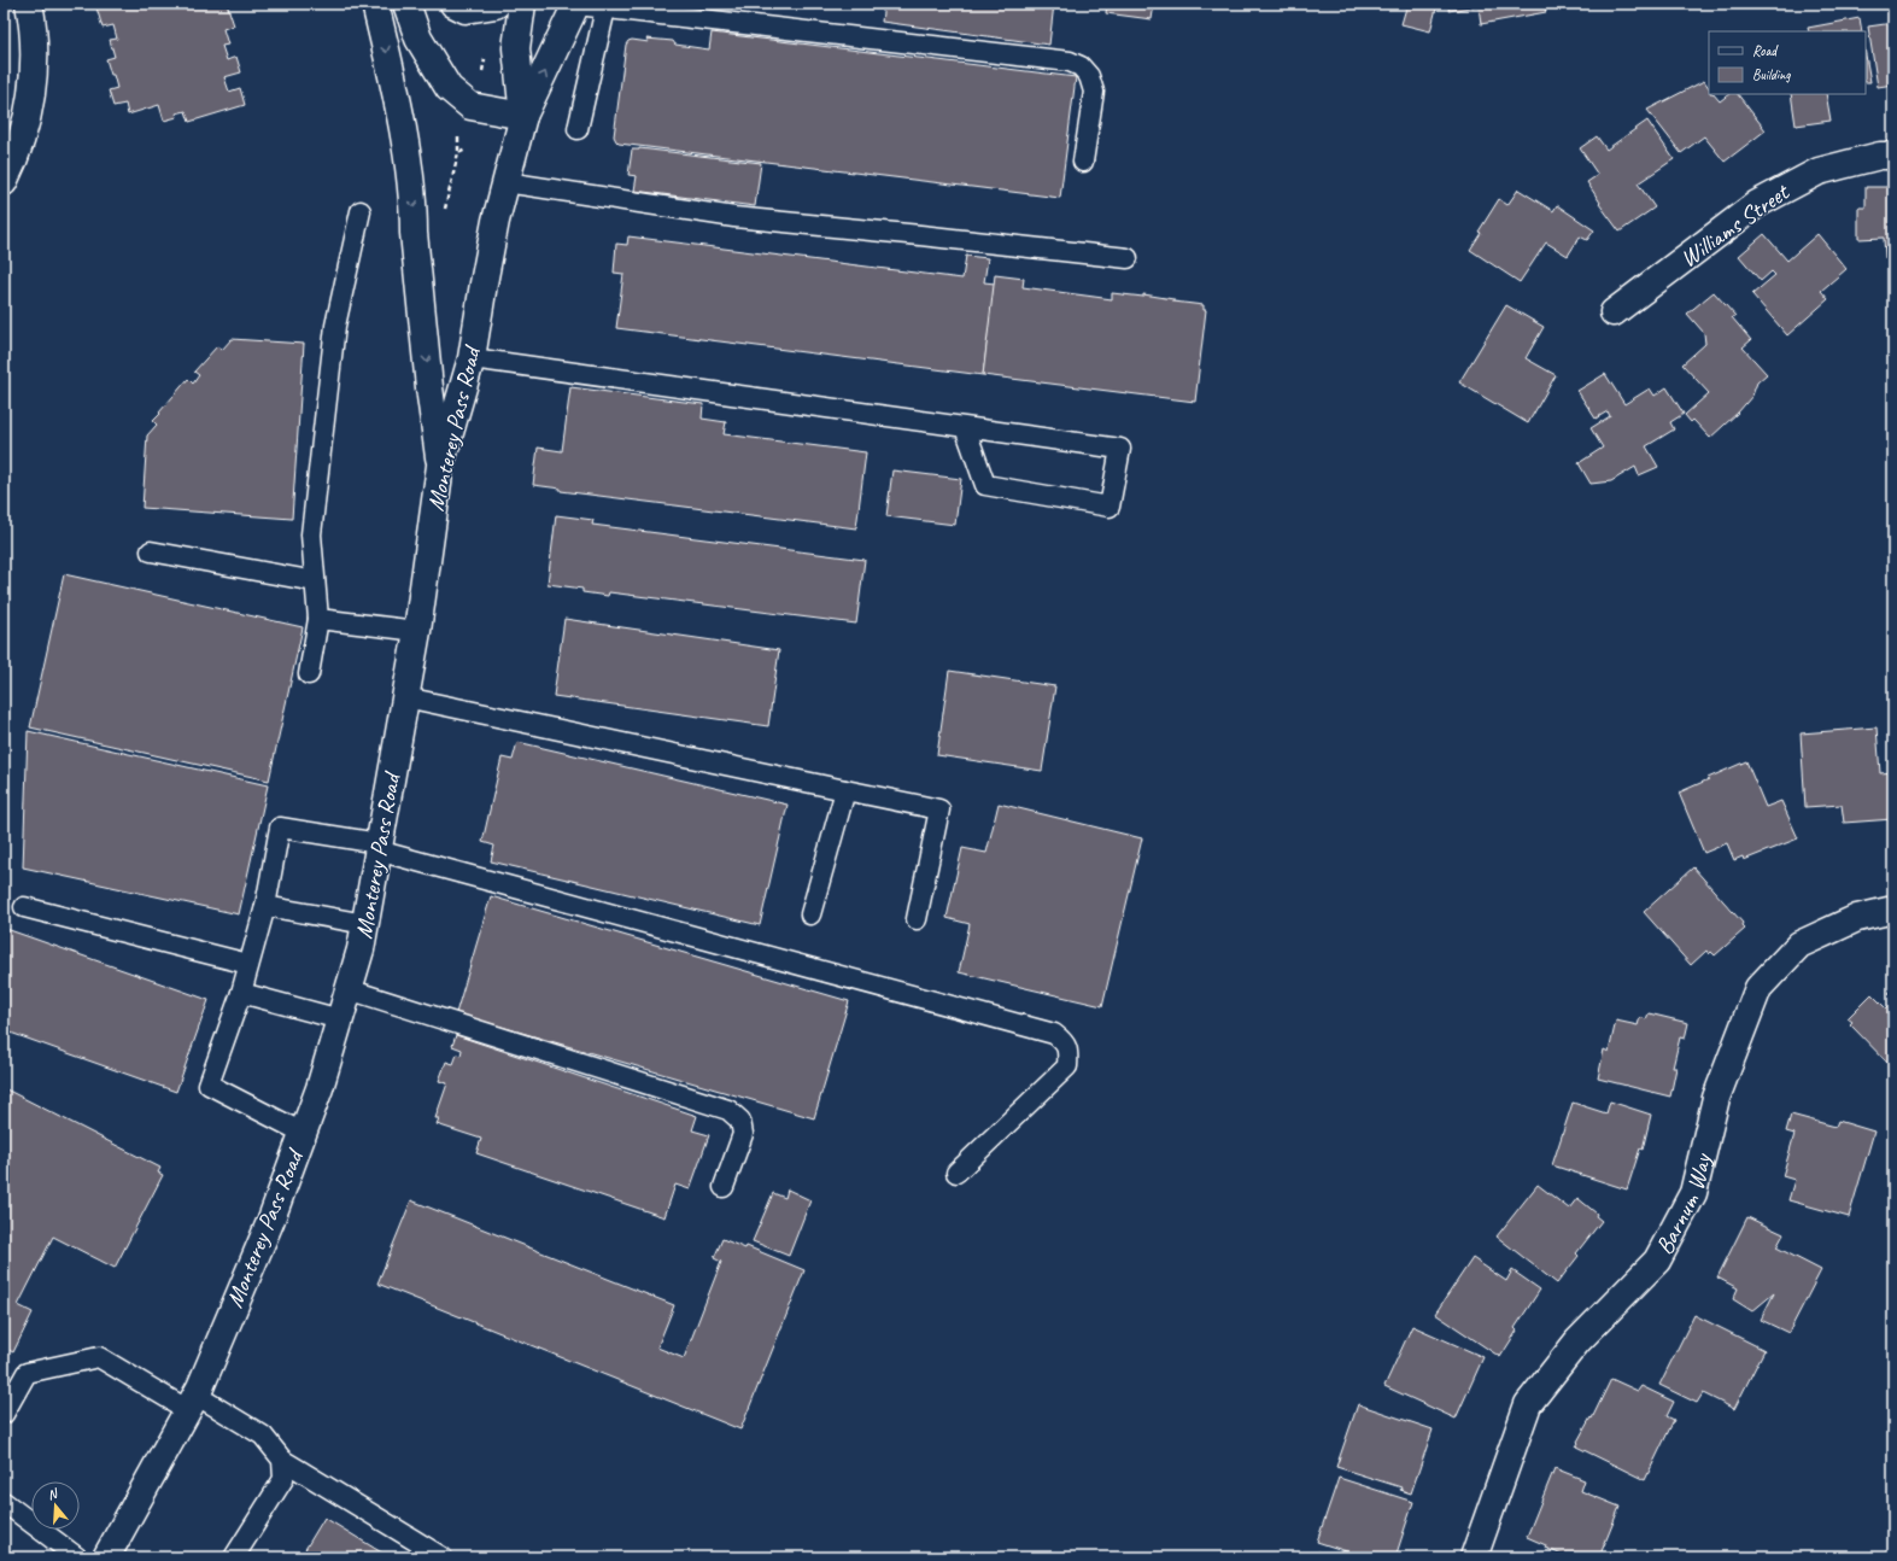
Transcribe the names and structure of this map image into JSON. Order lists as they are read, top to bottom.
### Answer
{
  "streets": {
    "main road": ["Williams Street", "Monterey Pass Road", "Barnum Way"]
  },
  "legend": ["Road", "Building"],
  "north": "top"
}
